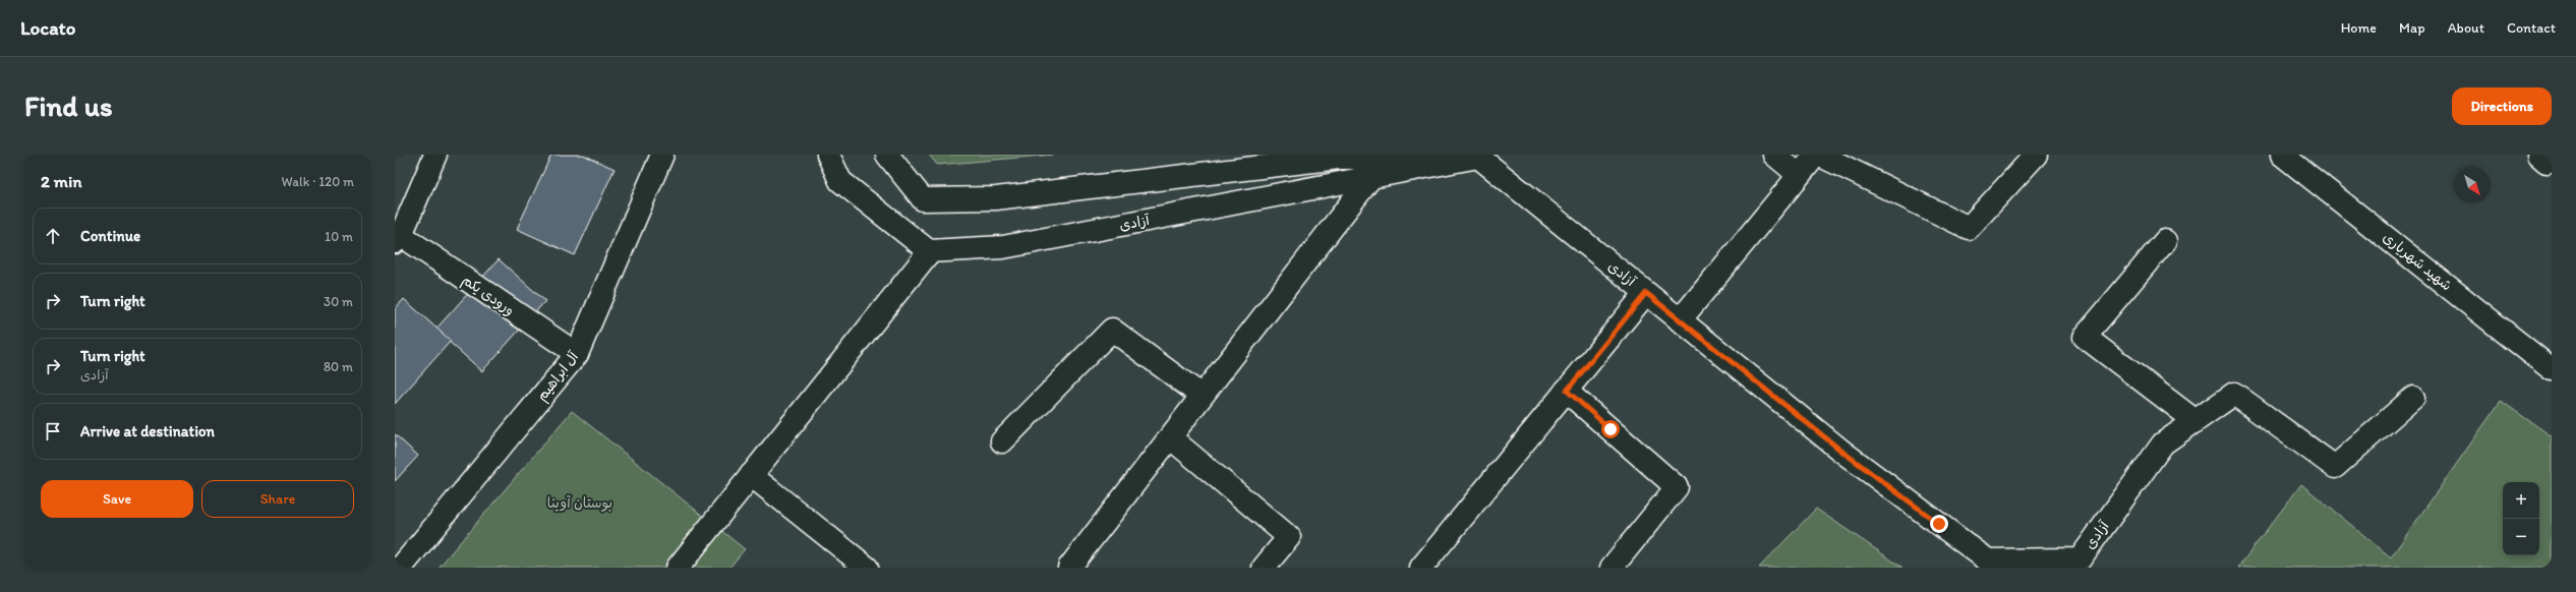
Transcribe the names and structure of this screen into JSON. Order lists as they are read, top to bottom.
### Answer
{
  "streets": {
    "street": [
      "آزادی",
      "شهید شهریاری",
      "ورودی یکم",
      "آل ابراهیم"
    ]
  },
  "crossings": [
    ["ورودی یکم", "آل ابراهیم"]
  ],
  "parks": ["بوستان آوینا"],
  "north": "bottom right",
  "page": {
    "header": "Locato",
    "nav": [
      "Home",
      "Map",
      "About",
      "Contact"
    ],
    "buttons": [
      "Directions",
      ["Save", "Share"]
    ],
    "title": "Find us",
    "heading": ["2 min", "Walk · 120 m"],
    "list": [
      ["Continue", "10 m"],
      ["Turn right", "30 m"],
      ["Turn right", "آزادی", "80 m"],
      "Arrive at destination"
    ],
    "map_buttons": ["+", "−"]
  }
}
